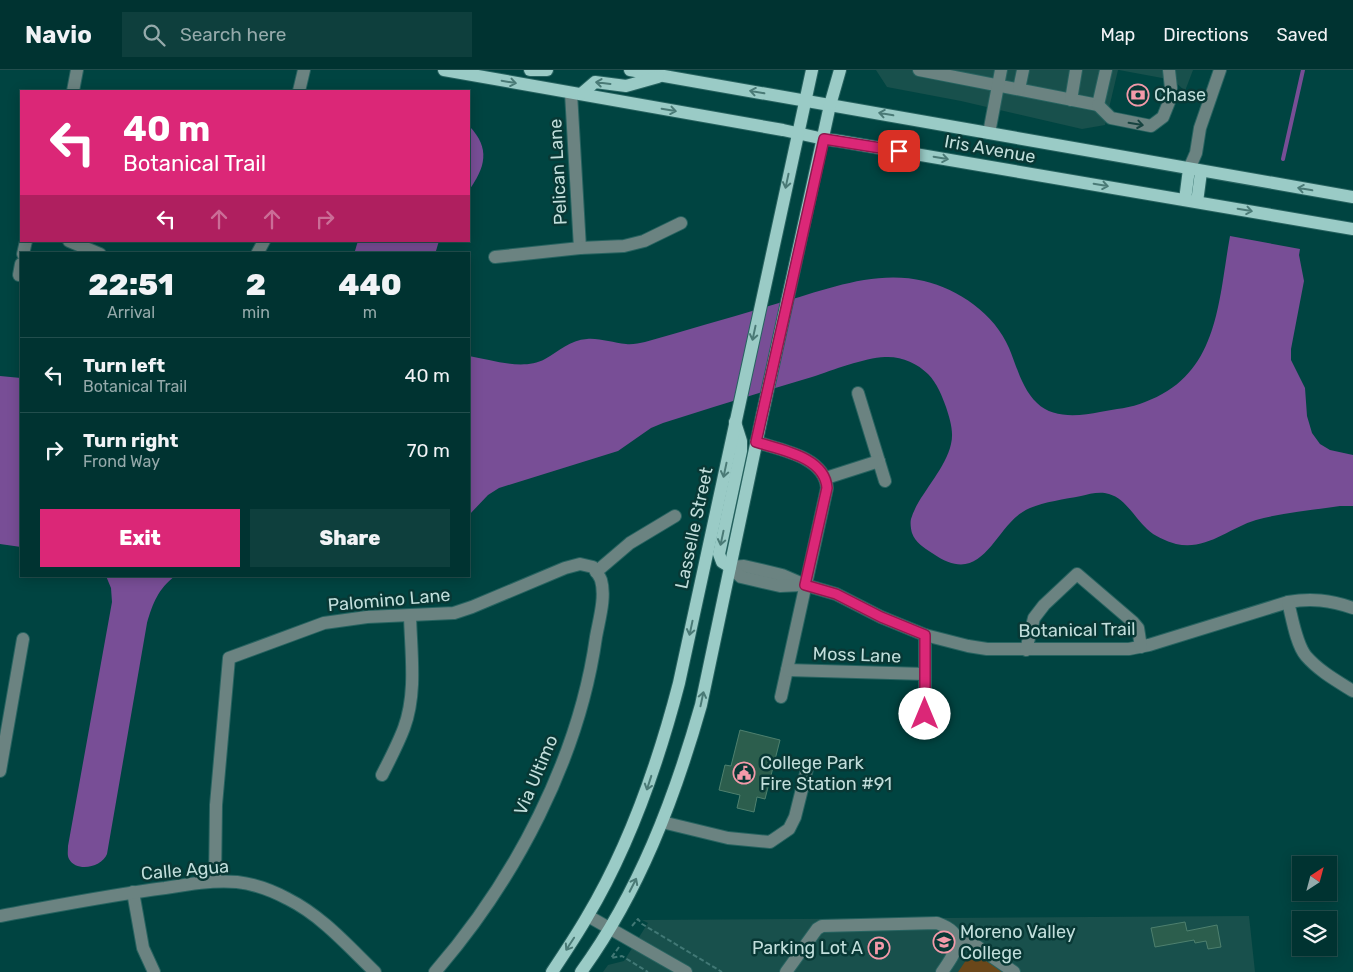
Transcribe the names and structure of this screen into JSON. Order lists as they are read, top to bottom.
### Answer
{
  "streets": {
    "main road": ["Iris Avenue", "Lasselle Street"],
    "street": [
      "Pelican Lane",
      "Palomino Lane",
      "Botanical Trail",
      "Moss Lane",
      "Via Ultimo",
      "Calle Agua"
    ]
  },
  "crossings": [
    ["Iris Avenue", "Pelican Lane"],
    ["Iris Avenue", "Lasselle Street"],
    ["Palomino Lane", "Via Ultimo"],
    ["Palomino Lane", "Calle Agua"]
  ],
  "places": {
    "bank": ["Chase"],
    "public building": ["College Park Fire Station #91"],
    "school or university": ["Moreno Valley College"],
    "parking": ["Parking Lot A"]
  },
  "north": "top right",
  "page": {
    "header": "Navio",
    "search": "Search here",
    "nav": ["Map", "Directions", "Saved"],
    "turn": ["40 m", "Botanical Trail"],
    "eta": [
      "22:51",
      "Arrival",
      "2",
      "min",
      "440",
      "m"
    ],
    "list": [
      {
        "name": "Turn left",
        "note": "Botanical Trail",
        "value": "40 m"
      },
      {
        "name": "Turn right",
        "note": "Frond Way",
        "value": "70 m"
      }
    ],
    "buttons": ["Exit", "Share"]
  }
}
